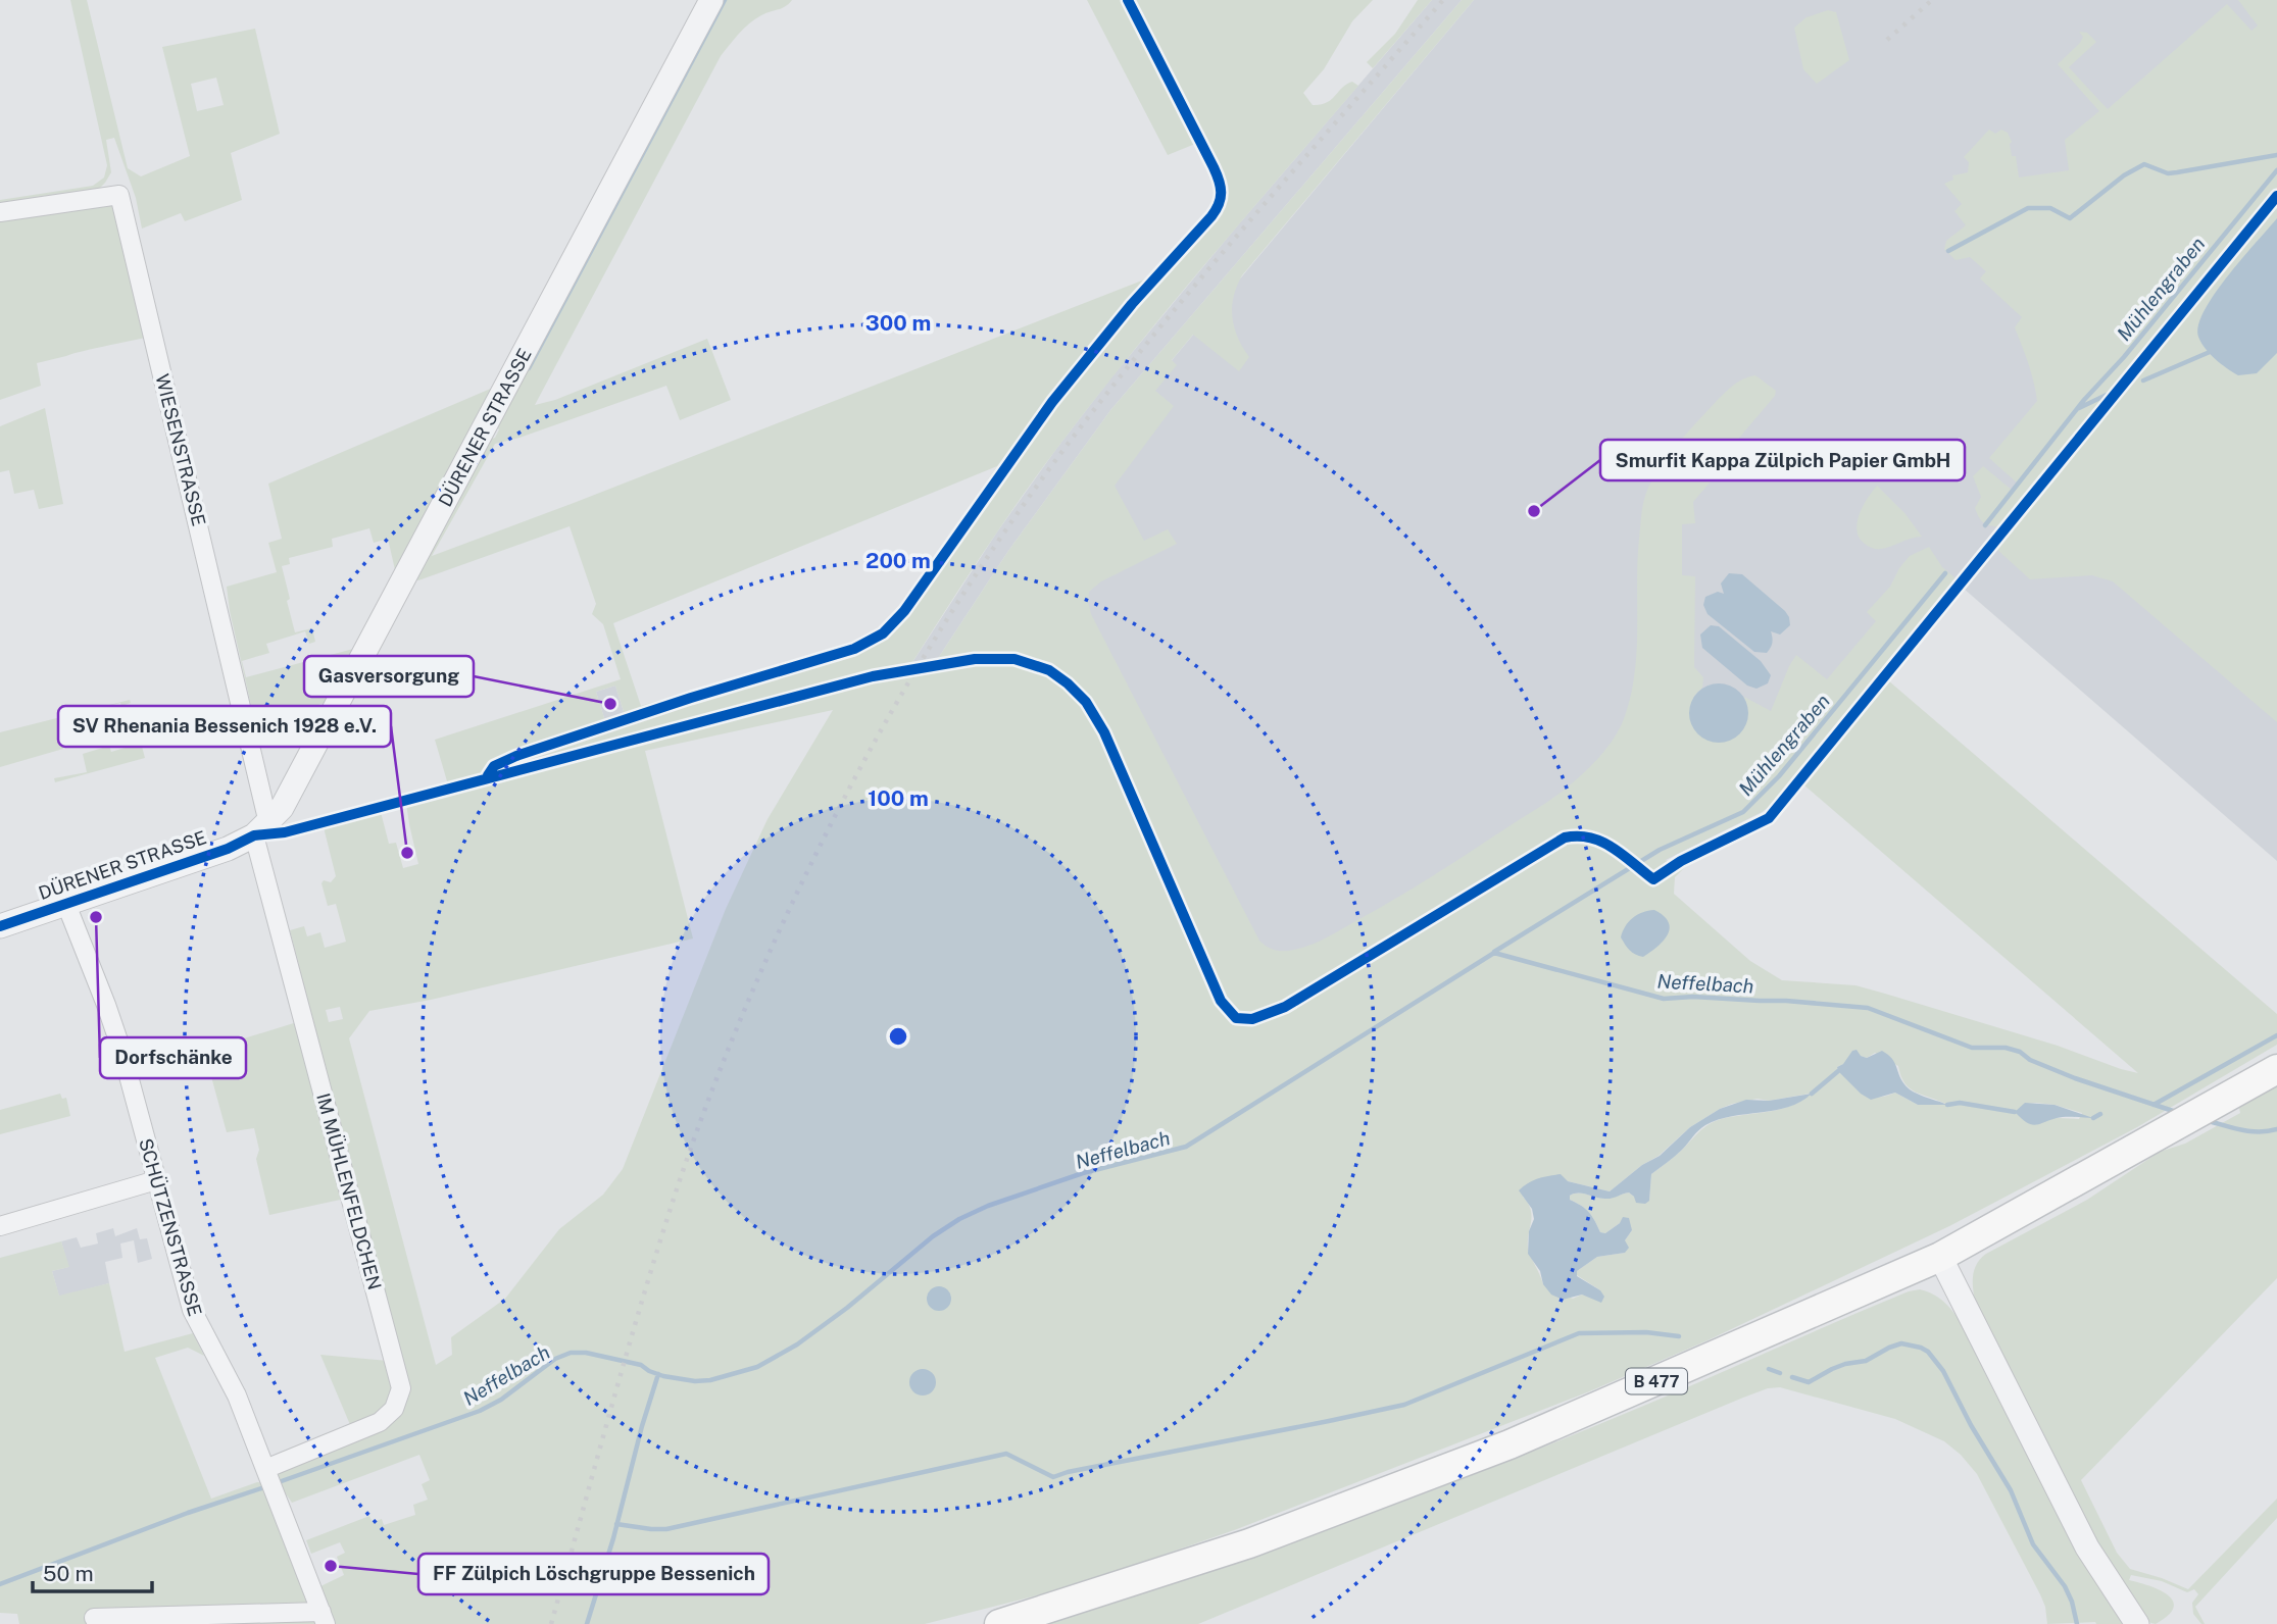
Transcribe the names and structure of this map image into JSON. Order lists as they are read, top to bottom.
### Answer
{
  "streets": {
    "main road": ["B 477"],
    "street": [
      "DÜRENER STRASSE",
      "WIESENSTRASSE",
      "IM MÜHLENFELDCHEN",
      "SCHÜTZENSTRASSE"
    ]
  },
  "crossings": [
    ["DÜRENER STRASSE", "WIESENSTRASSE"],
    ["DÜRENER STRASSE", "IM MÜHLENFELDCHEN"],
    ["DÜRENER STRASSE", "SCHÜTZENSTRASSE"],
    ["WIESENSTRASSE", "IM MÜHLENFELDCHEN"],
    ["IM MÜHLENFELDCHEN", "SCHÜTZENSTRASSE"]
  ],
  "water": ["Mühlengraben", "Neffelbach"],
  "places": [
    "Smurfit Kappa Zülpich Papier GmbH",
    "Gasversorgung",
    "SV Rhenania Bessenich 1928 e.V.",
    "Dorfschänke",
    "FF Zülpich Löschgruppe Bessenich"
  ],
  "scale_bar": "50 m",
  "rings": ["300 m", "200 m", "100 m"]
}
